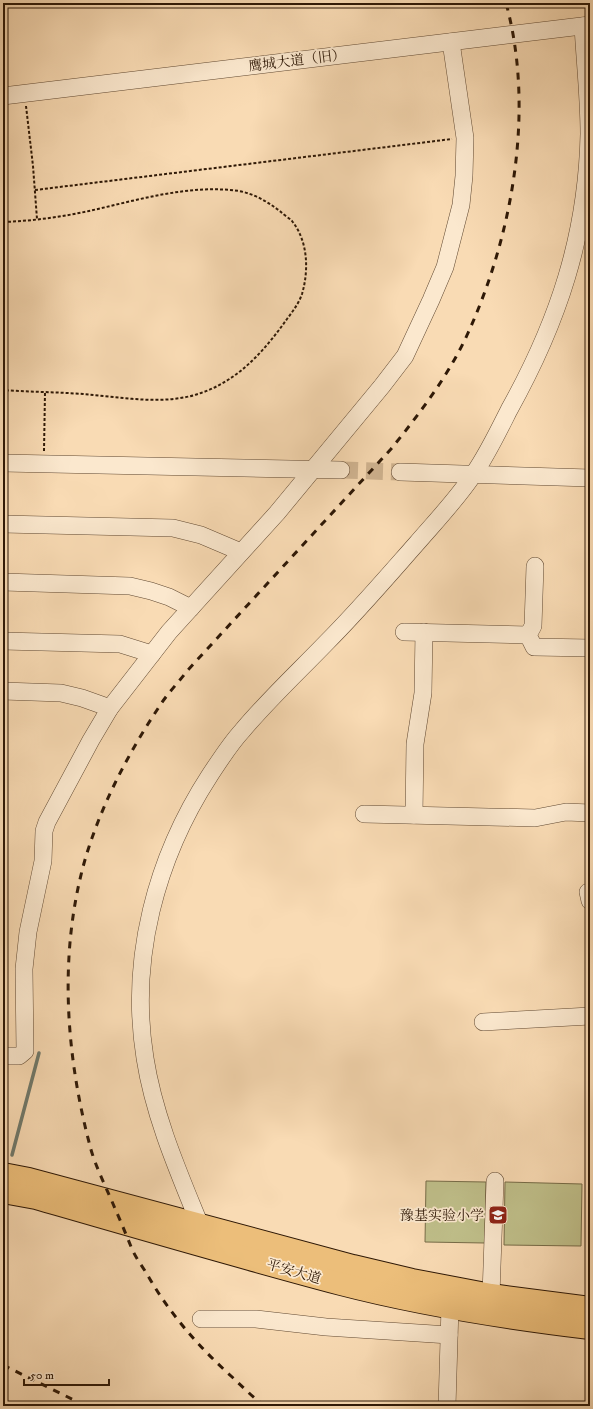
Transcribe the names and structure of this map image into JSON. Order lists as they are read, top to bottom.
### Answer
{
  "streets": {
    "main road": ["平安大道"],
    "street": ["鹰城大道（旧）"]
  },
  "places": {
    "school or university": ["豫基实验小学"]
  },
  "scale_bar": "50 m"
}
